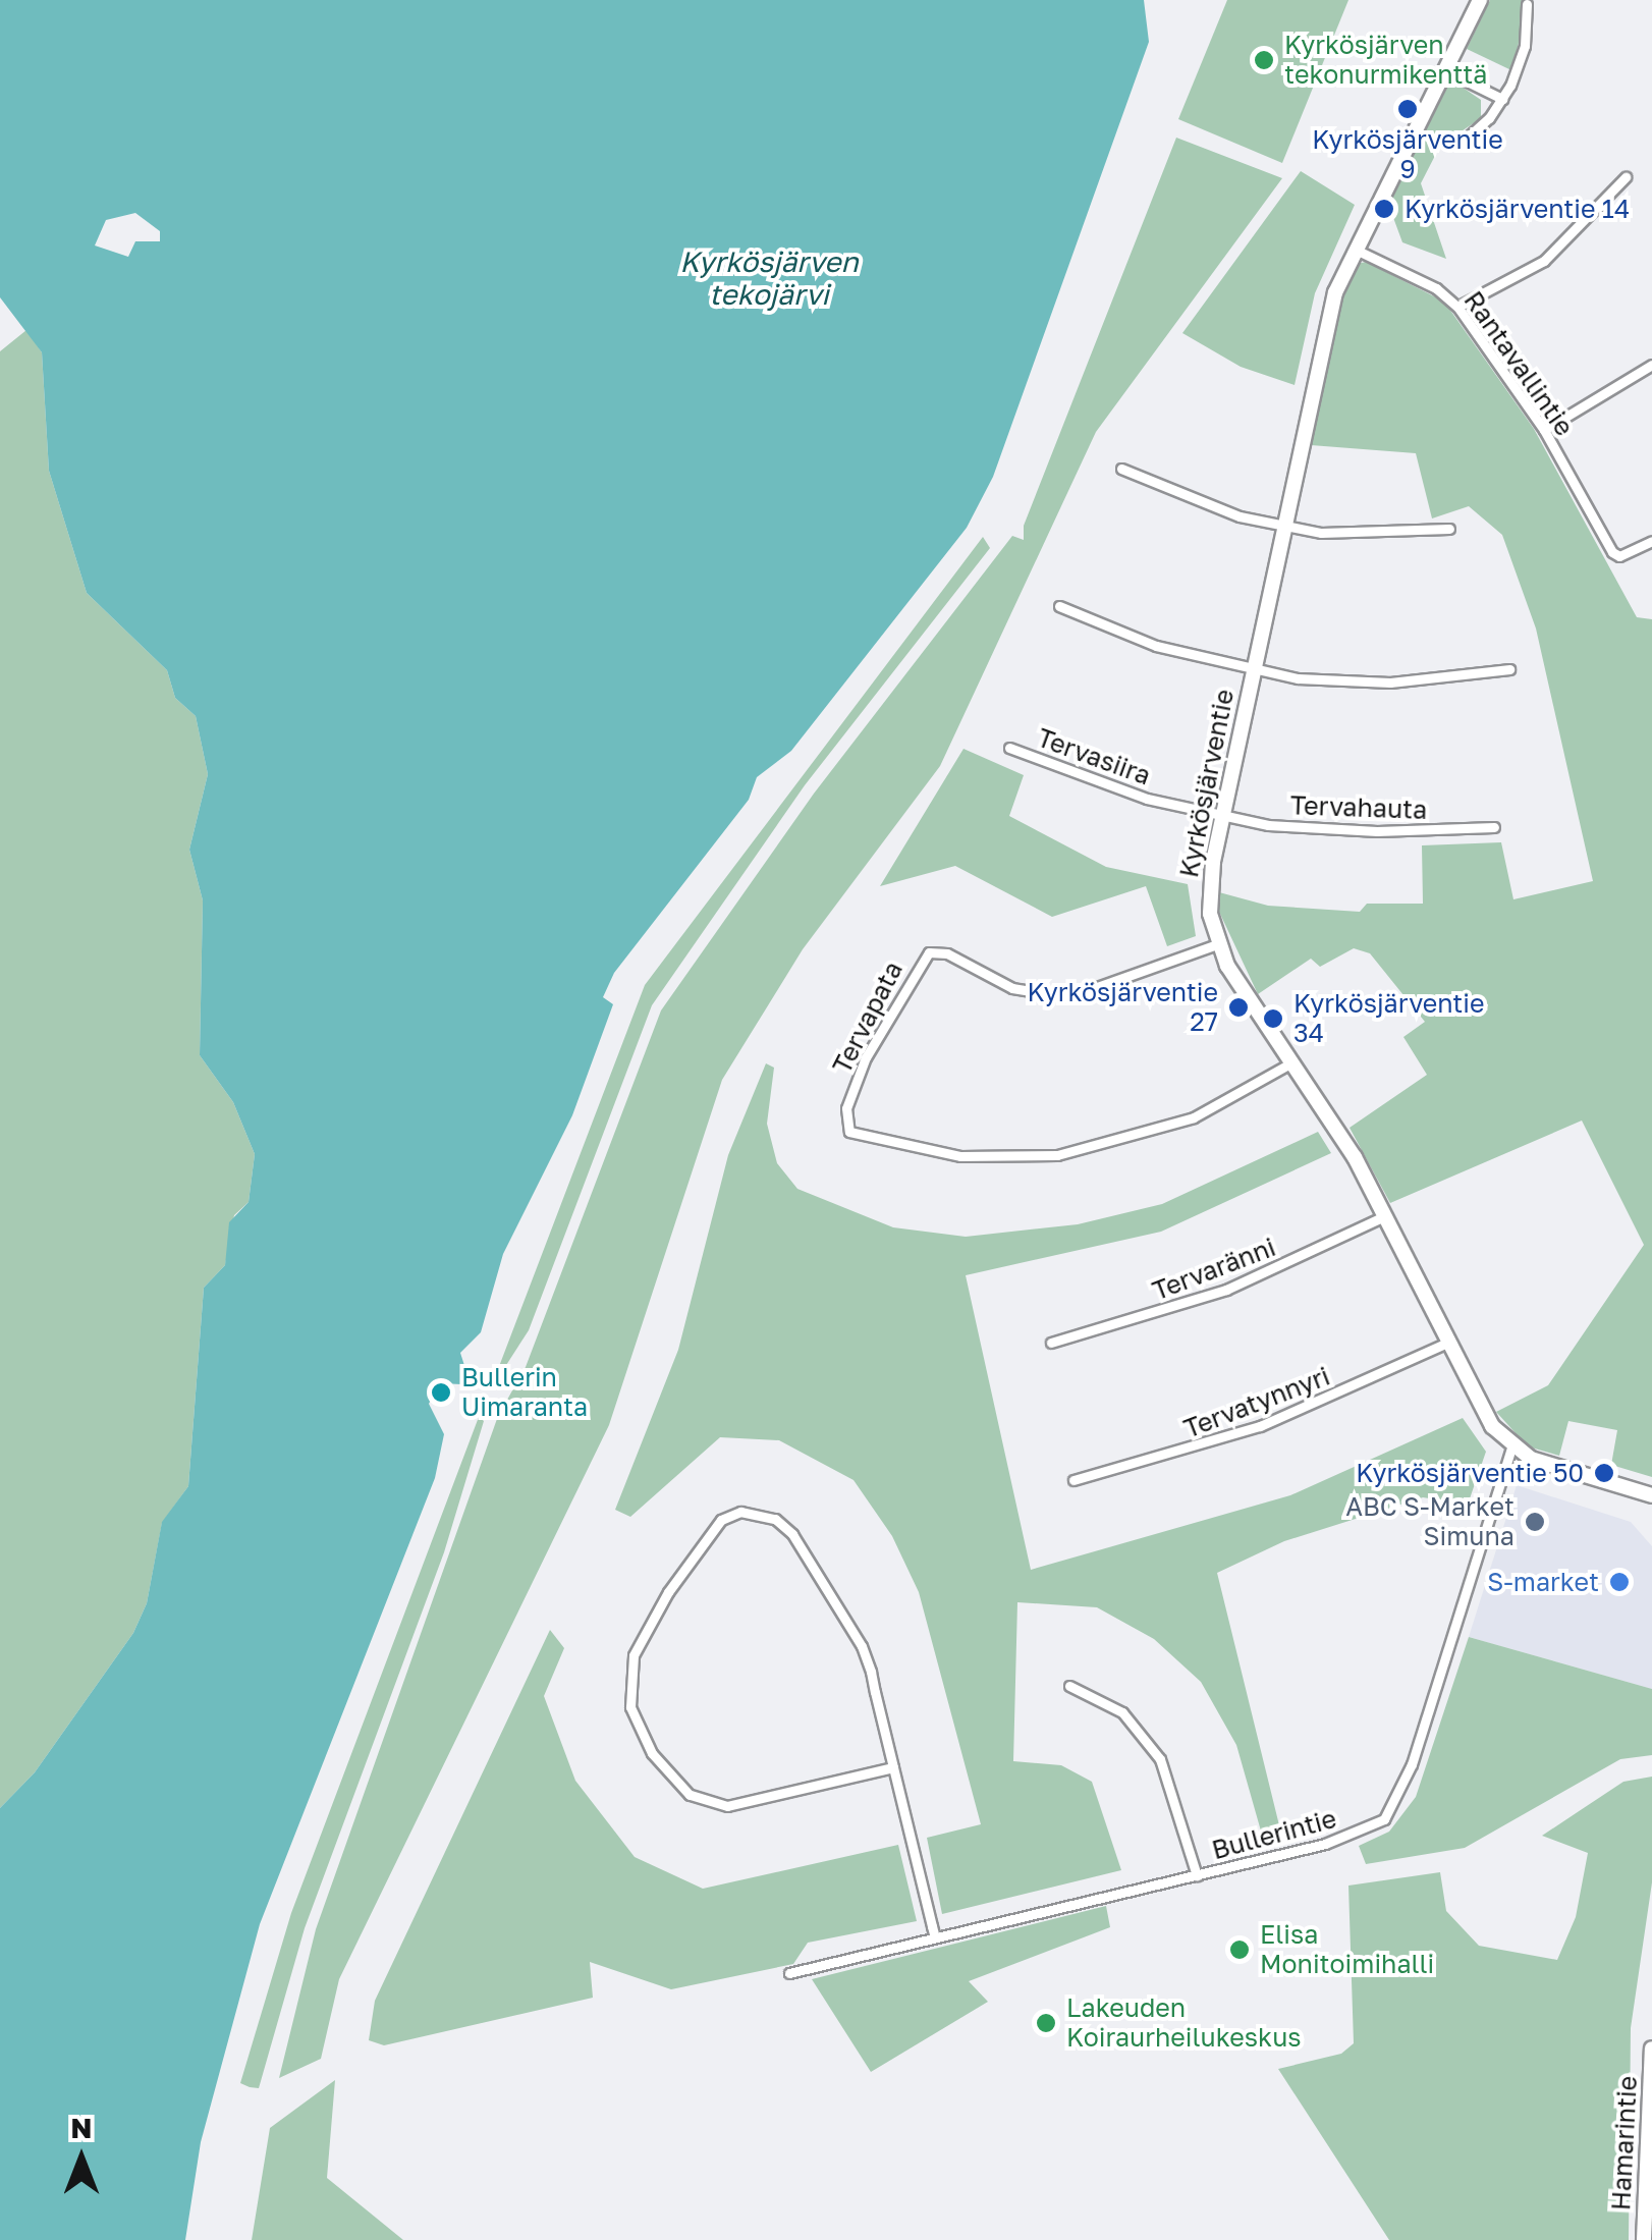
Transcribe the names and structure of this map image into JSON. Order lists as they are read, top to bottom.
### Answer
{
  "streets": {
    "street": [
      "Rantavallintie",
      "Tervasiira",
      "Kyrkösjärventie",
      "Tervahauta",
      "Tervapata",
      "Tervaränni",
      "Tervatynnyri",
      "Bullerintie",
      "Hamarintie"
    ]
  },
  "crossings": [
    ["Rantavallintie", "Kyrkösjärventie"],
    ["Tervasiira", "Kyrkösjärventie"],
    ["Tervasiira", "Tervahauta"],
    ["Kyrkösjärventie", "Tervahauta"],
    ["Kyrkösjärventie", "Tervapata"],
    ["Kyrkösjärventie", "Tervaränni"],
    ["Kyrkösjärventie", "Tervatynnyri"],
    ["Kyrkösjärventie", "Bullerintie"]
  ],
  "water": ["Kyrkösjärven tekojärvi"],
  "places": [
    "Kyrkösjärven tekonurmikenttä",
    "Kyrkösjärventie 9",
    "Kyrkösjärventie 14",
    "Kyrkösjärventie 27",
    "Kyrkösjärventie 34",
    "Bullerin Uimaranta",
    "Kyrkösjärventie 50",
    "ABC S-Market Simuna",
    "S-market",
    "Elisa Monitoimihalli",
    "Lakeuden Koiraurheilukeskus"
  ],
  "north": "top"
}
